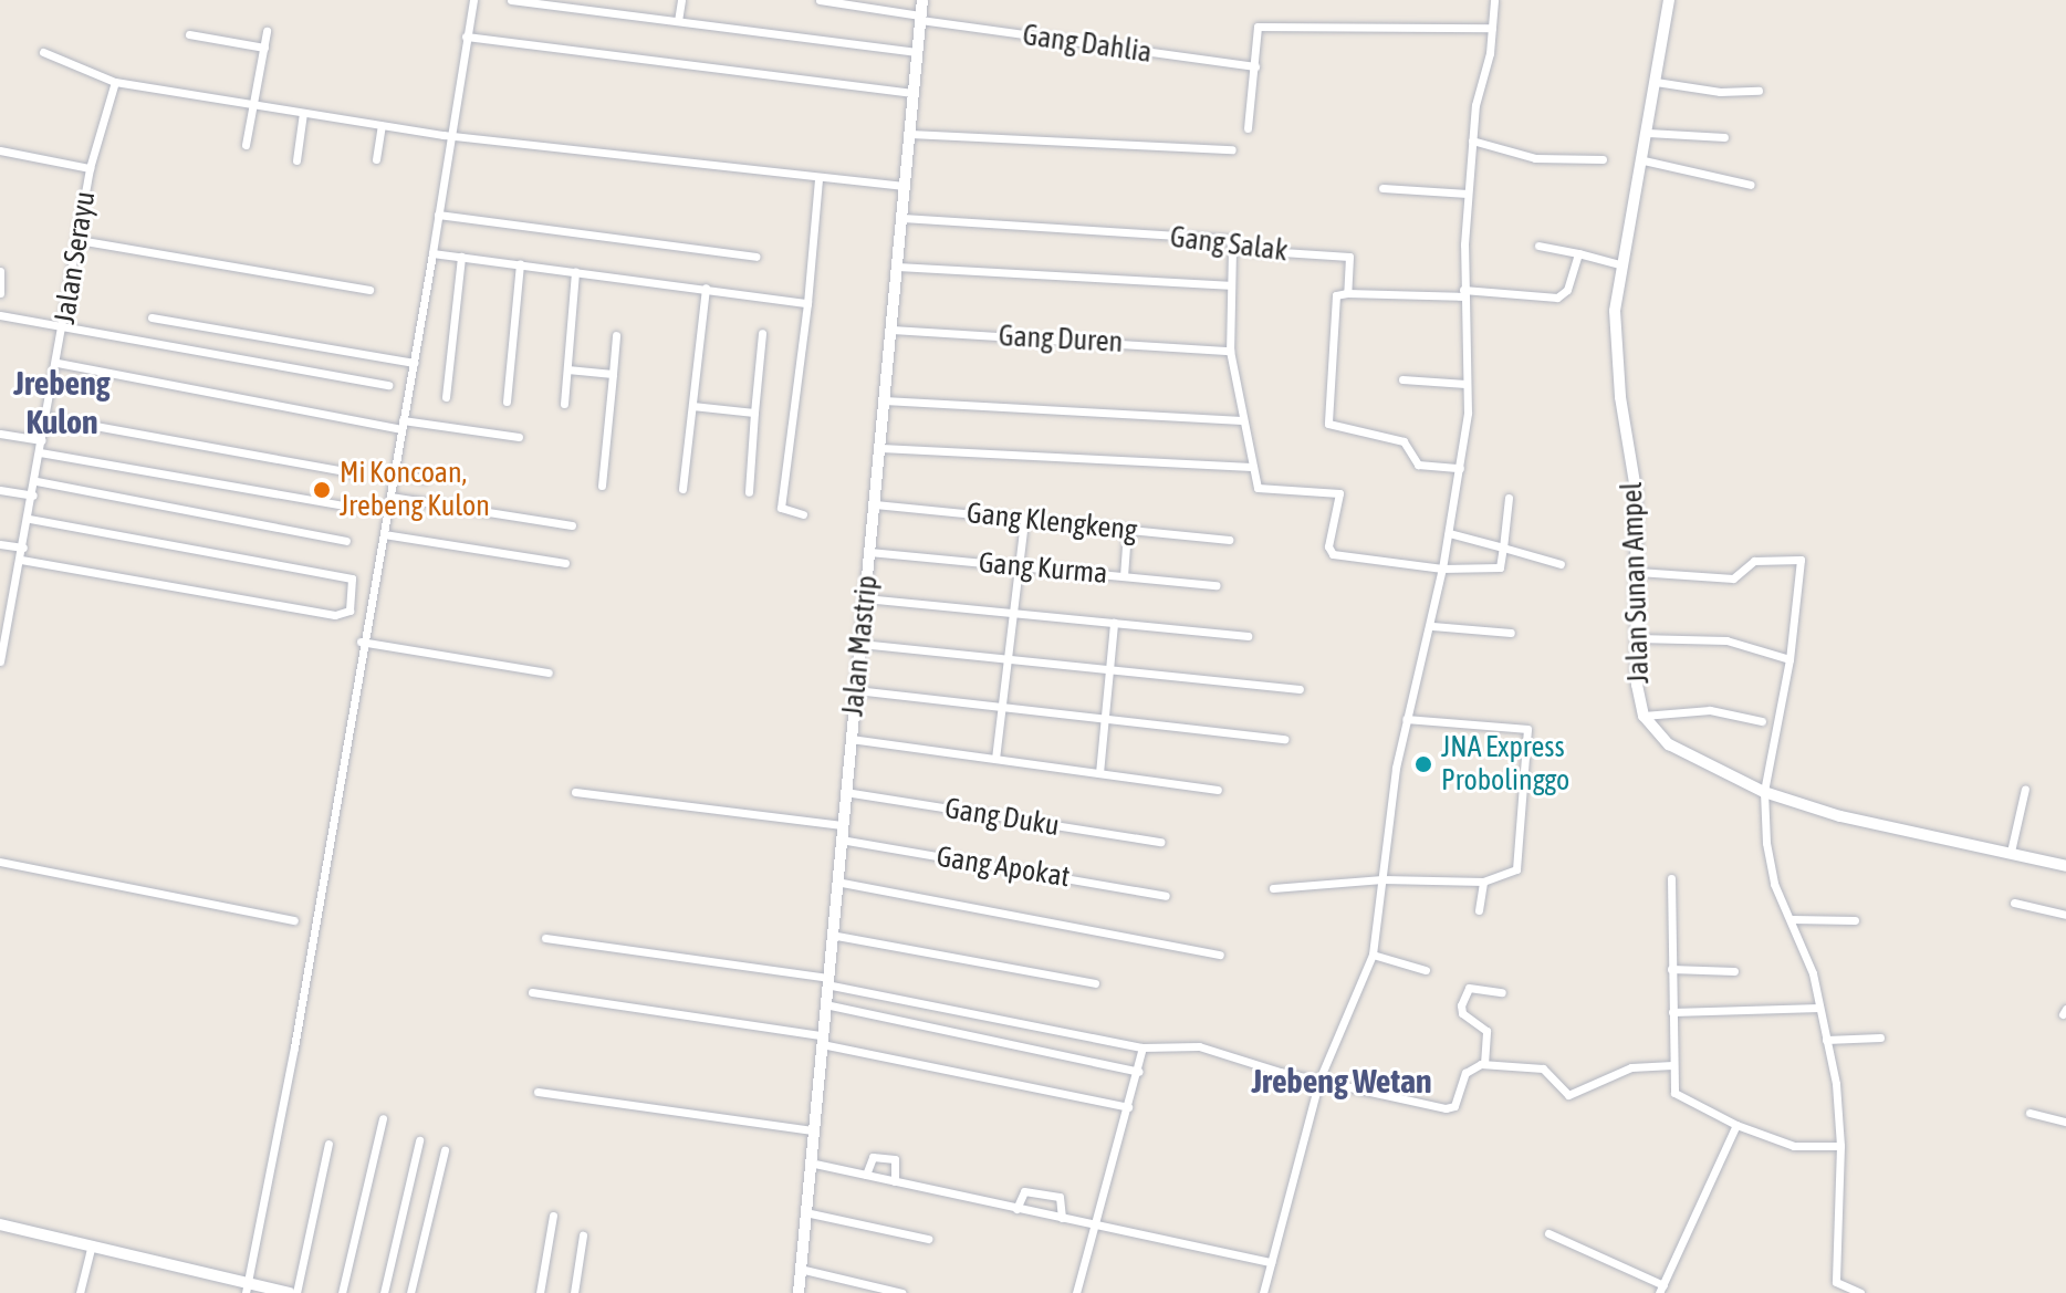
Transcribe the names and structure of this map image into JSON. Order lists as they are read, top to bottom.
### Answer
{
  "streets": {
    "main road": ["Jalan Sunan Ampel", "Jalan Mastrip"],
    "street": [
      "Gang Dahlia",
      "Gang Salak",
      "Jalan Serayu",
      "Gang Duren",
      "Gang Klengkeng",
      "Gang Kurma",
      "Gang Duku",
      "Gang Apokat"
    ]
  },
  "crossings": [
    ["Gang Dahlia", "Jalan Mastrip"],
    ["Gang Salak", "Jalan Mastrip"],
    ["Gang Duren", "Jalan Mastrip"],
    ["Gang Klengkeng", "Jalan Mastrip"],
    ["Gang Kurma", "Jalan Mastrip"],
    ["Jalan Mastrip", "Gang Duku"],
    ["Jalan Mastrip", "Gang Apokat"]
  ],
  "districts": ["Jrebeng Kulon", "Jrebeng Wetan"],
  "places": ["Mi Koncoan, Jrebeng Kulon", "JNA Express Probolinggo"]
}
